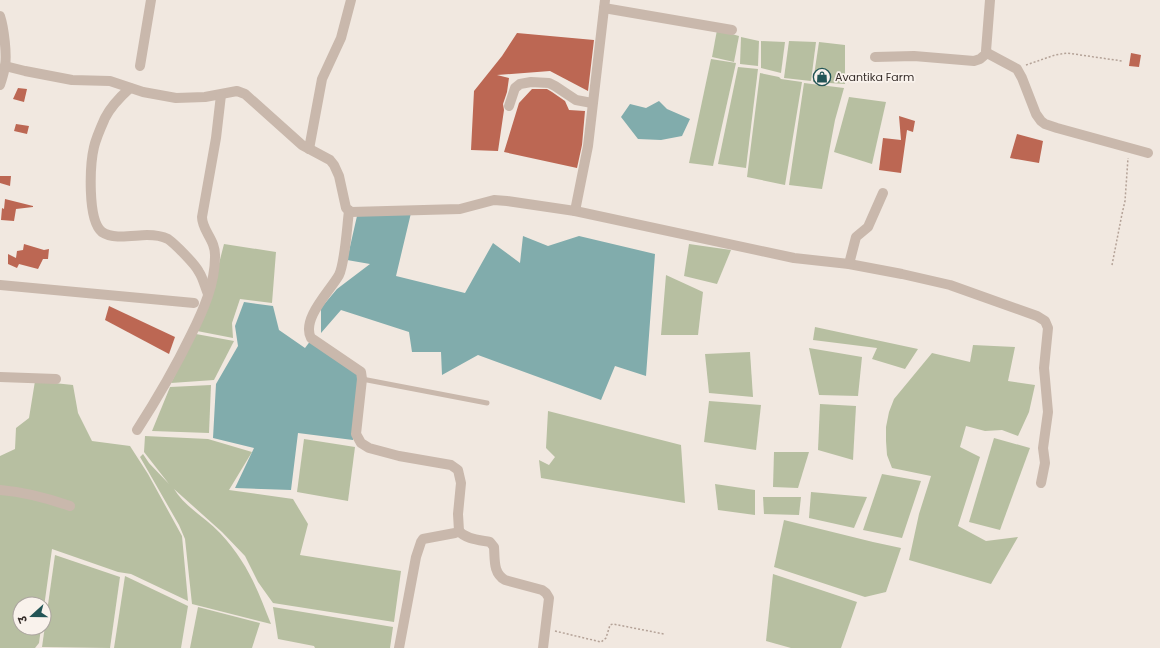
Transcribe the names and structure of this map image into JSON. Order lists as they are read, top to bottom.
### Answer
{
  "places": {
    "shop": ["Avantika Farm"]
  },
  "north": "left"
}
